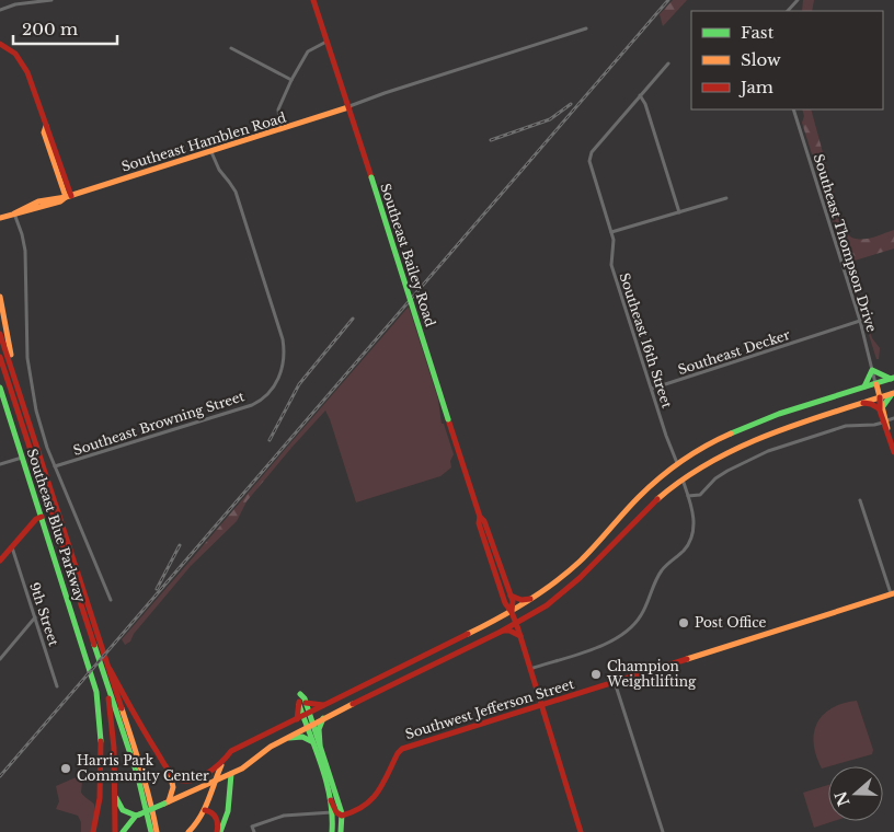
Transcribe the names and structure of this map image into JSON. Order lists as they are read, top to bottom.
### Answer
{
  "streets": {
    "main road": [
      "Southeast Hamblen Road",
      "Southeast Bailey Road",
      "Southeast Blue Parkway",
      "Southwest Jefferson Street"
    ],
    "street": [
      "Southeast Thompson Drive",
      "Southeast 16th Street",
      "Southeast Decker",
      "Southeast Browning Street",
      "9th Street"
    ]
  },
  "crossings": [
    ["Southeast Hamblen Road", "Southeast Bailey Road"],
    ["Southeast Hamblen Road", "Southeast Browning Street"],
    ["Southeast Thompson Drive", "Southeast Decker"],
    ["Southeast Bailey Road", "Southwest Jefferson Street"],
    ["Southeast 16th Street", "Southeast Decker"]
  ],
  "places": ["Post Office", "Champion Weightlifting", "Harris Park Community Center"],
  "legend": ["Fast", "Slow", "Jam"],
  "scale_bar": "200 m",
  "north": "left"
}
